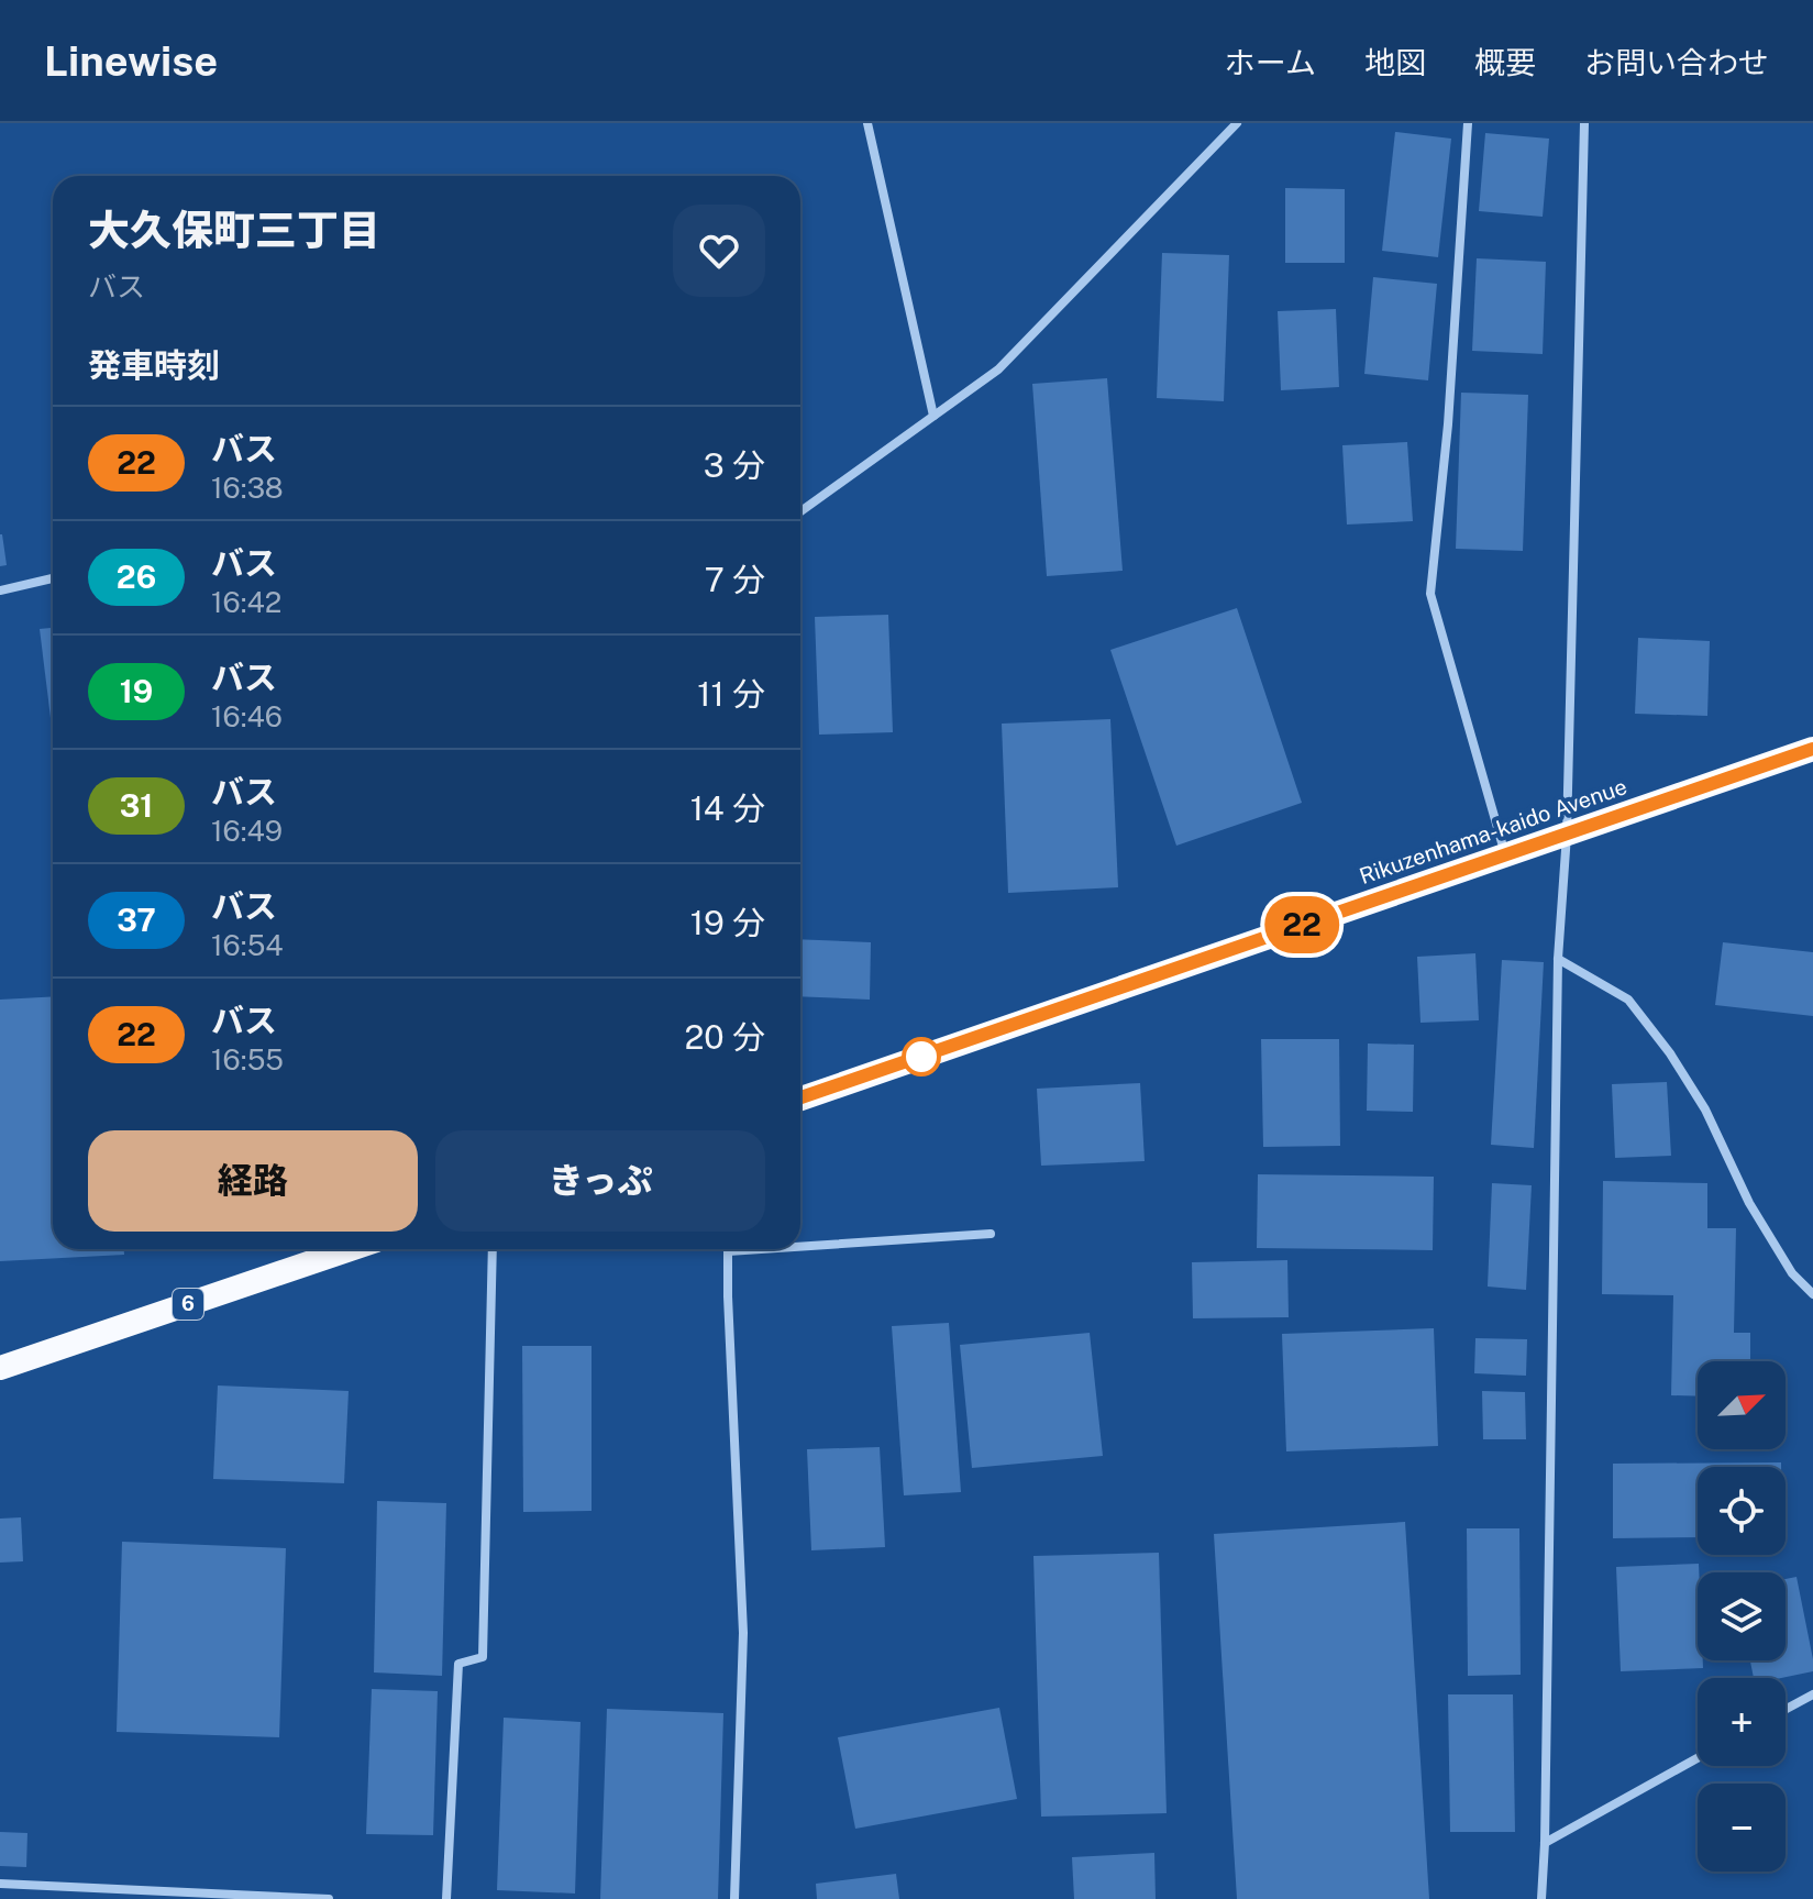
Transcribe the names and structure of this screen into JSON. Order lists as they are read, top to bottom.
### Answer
{
  "streets": {
    "highway": ["Rikuzenhama-kaido Avenue", "6"]
  },
  "lines": ["bus line 22"],
  "north": "top right",
  "page": {
    "header": "Linewise",
    "nav": [
      "ホーム",
      "地図",
      "概要",
      "お問い合わせ"
    ],
    "on_map": "22",
    "heading": [
      ["大久保町三丁目", "バス"],
      "発車時刻"
    ],
    "list": [
      {
        "mark": "22",
        "name": "バス",
        "note": "16:38",
        "value": "3 分"
      },
      {
        "mark": "26",
        "name": "バス",
        "note": "16:42",
        "value": "7 分"
      },
      {
        "mark": "19",
        "name": "バス",
        "note": "16:46",
        "value": "11 分"
      },
      {
        "mark": "31",
        "name": "バス",
        "note": "16:49",
        "value": "14 分"
      },
      {
        "mark": "37",
        "name": "バス",
        "note": "16:54",
        "value": "19 分"
      },
      {
        "mark": "22",
        "name": "バス",
        "note": "16:55",
        "value": "20 分"
      }
    ],
    "buttons": ["経路", "きっぷ"],
    "map_buttons": ["+", "−"]
  }
}
